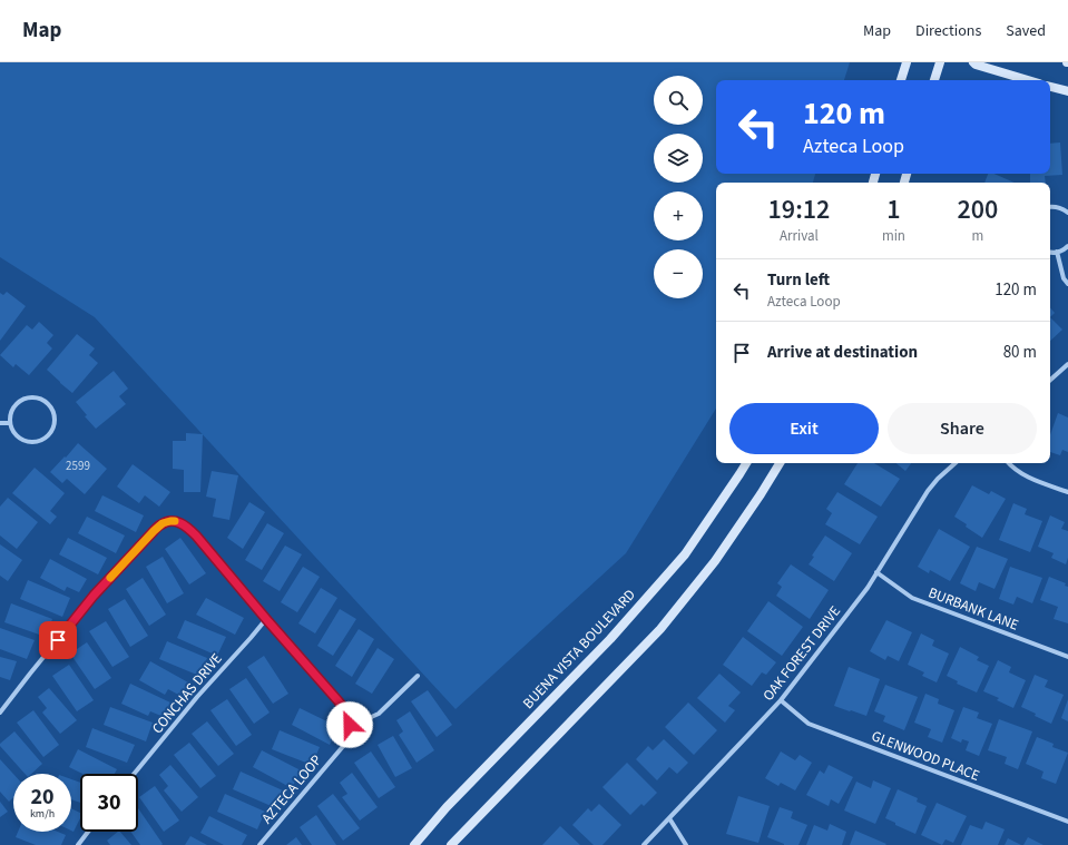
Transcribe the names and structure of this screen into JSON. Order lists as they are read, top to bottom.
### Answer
{
  "streets": {
    "main road": ["BUENA VISTA BOULEVARD"],
    "street": [
      "BURBANK LANE",
      "OAK FOREST DRIVE",
      "CONCHAS DRIVE",
      "GLENWOOD PLACE",
      "AZTECA LOOP"
    ]
  },
  "crossings": [
    ["BURBANK LANE", "OAK FOREST DRIVE"],
    ["OAK FOREST DRIVE", "GLENWOOD PLACE"]
  ],
  "house_numbers": ["2599"],
  "page": {
    "header": "Map",
    "nav": ["Map", "Directions", "Saved"],
    "map_buttons": ["+", "−"],
    "turn": ["120 m", "Azteca Loop"],
    "eta": [
      "19:12",
      "Arrival",
      "1",
      "min",
      "200",
      "m"
    ],
    "list": [
      {
        "name": "Turn left",
        "note": "Azteca Loop",
        "value": "120 m"
      },
      {
        "name": "Arrive at destination",
        "value": "80 m"
      }
    ],
    "buttons": ["Exit", "Share"],
    "speed": "20 km/h",
    "limit": "30"
  }
}
